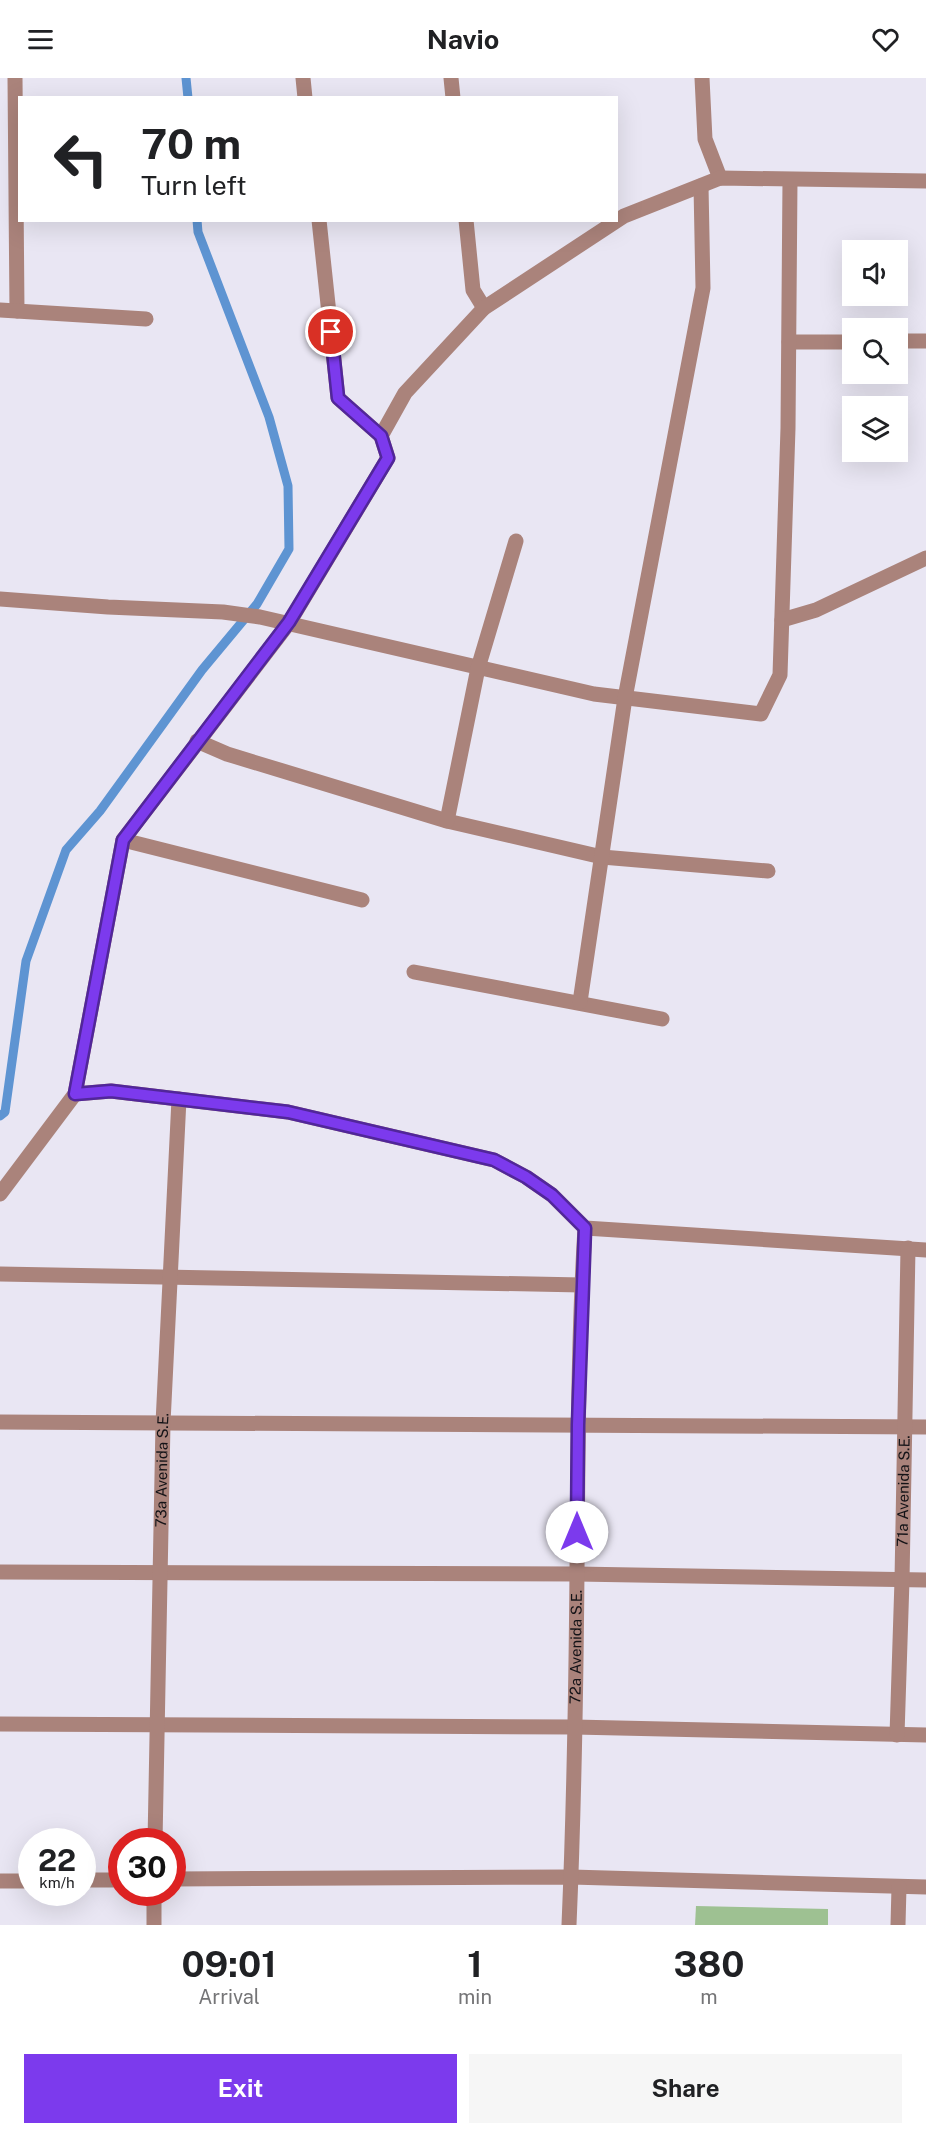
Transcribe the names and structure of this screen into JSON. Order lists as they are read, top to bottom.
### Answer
{
  "streets": {
    "street": ["73a Avenida S.E.", "71a Avenida S.E.", "72a Avenida S.E."]
  },
  "page": {
    "header": "Navio",
    "turn": ["70 m", "Turn left"],
    "speed": "22 km/h",
    "limit": "30",
    "eta": [
      "09:01",
      "Arrival",
      "1",
      "min",
      "380",
      "m"
    ],
    "buttons": ["Exit", "Share"]
  }
}
